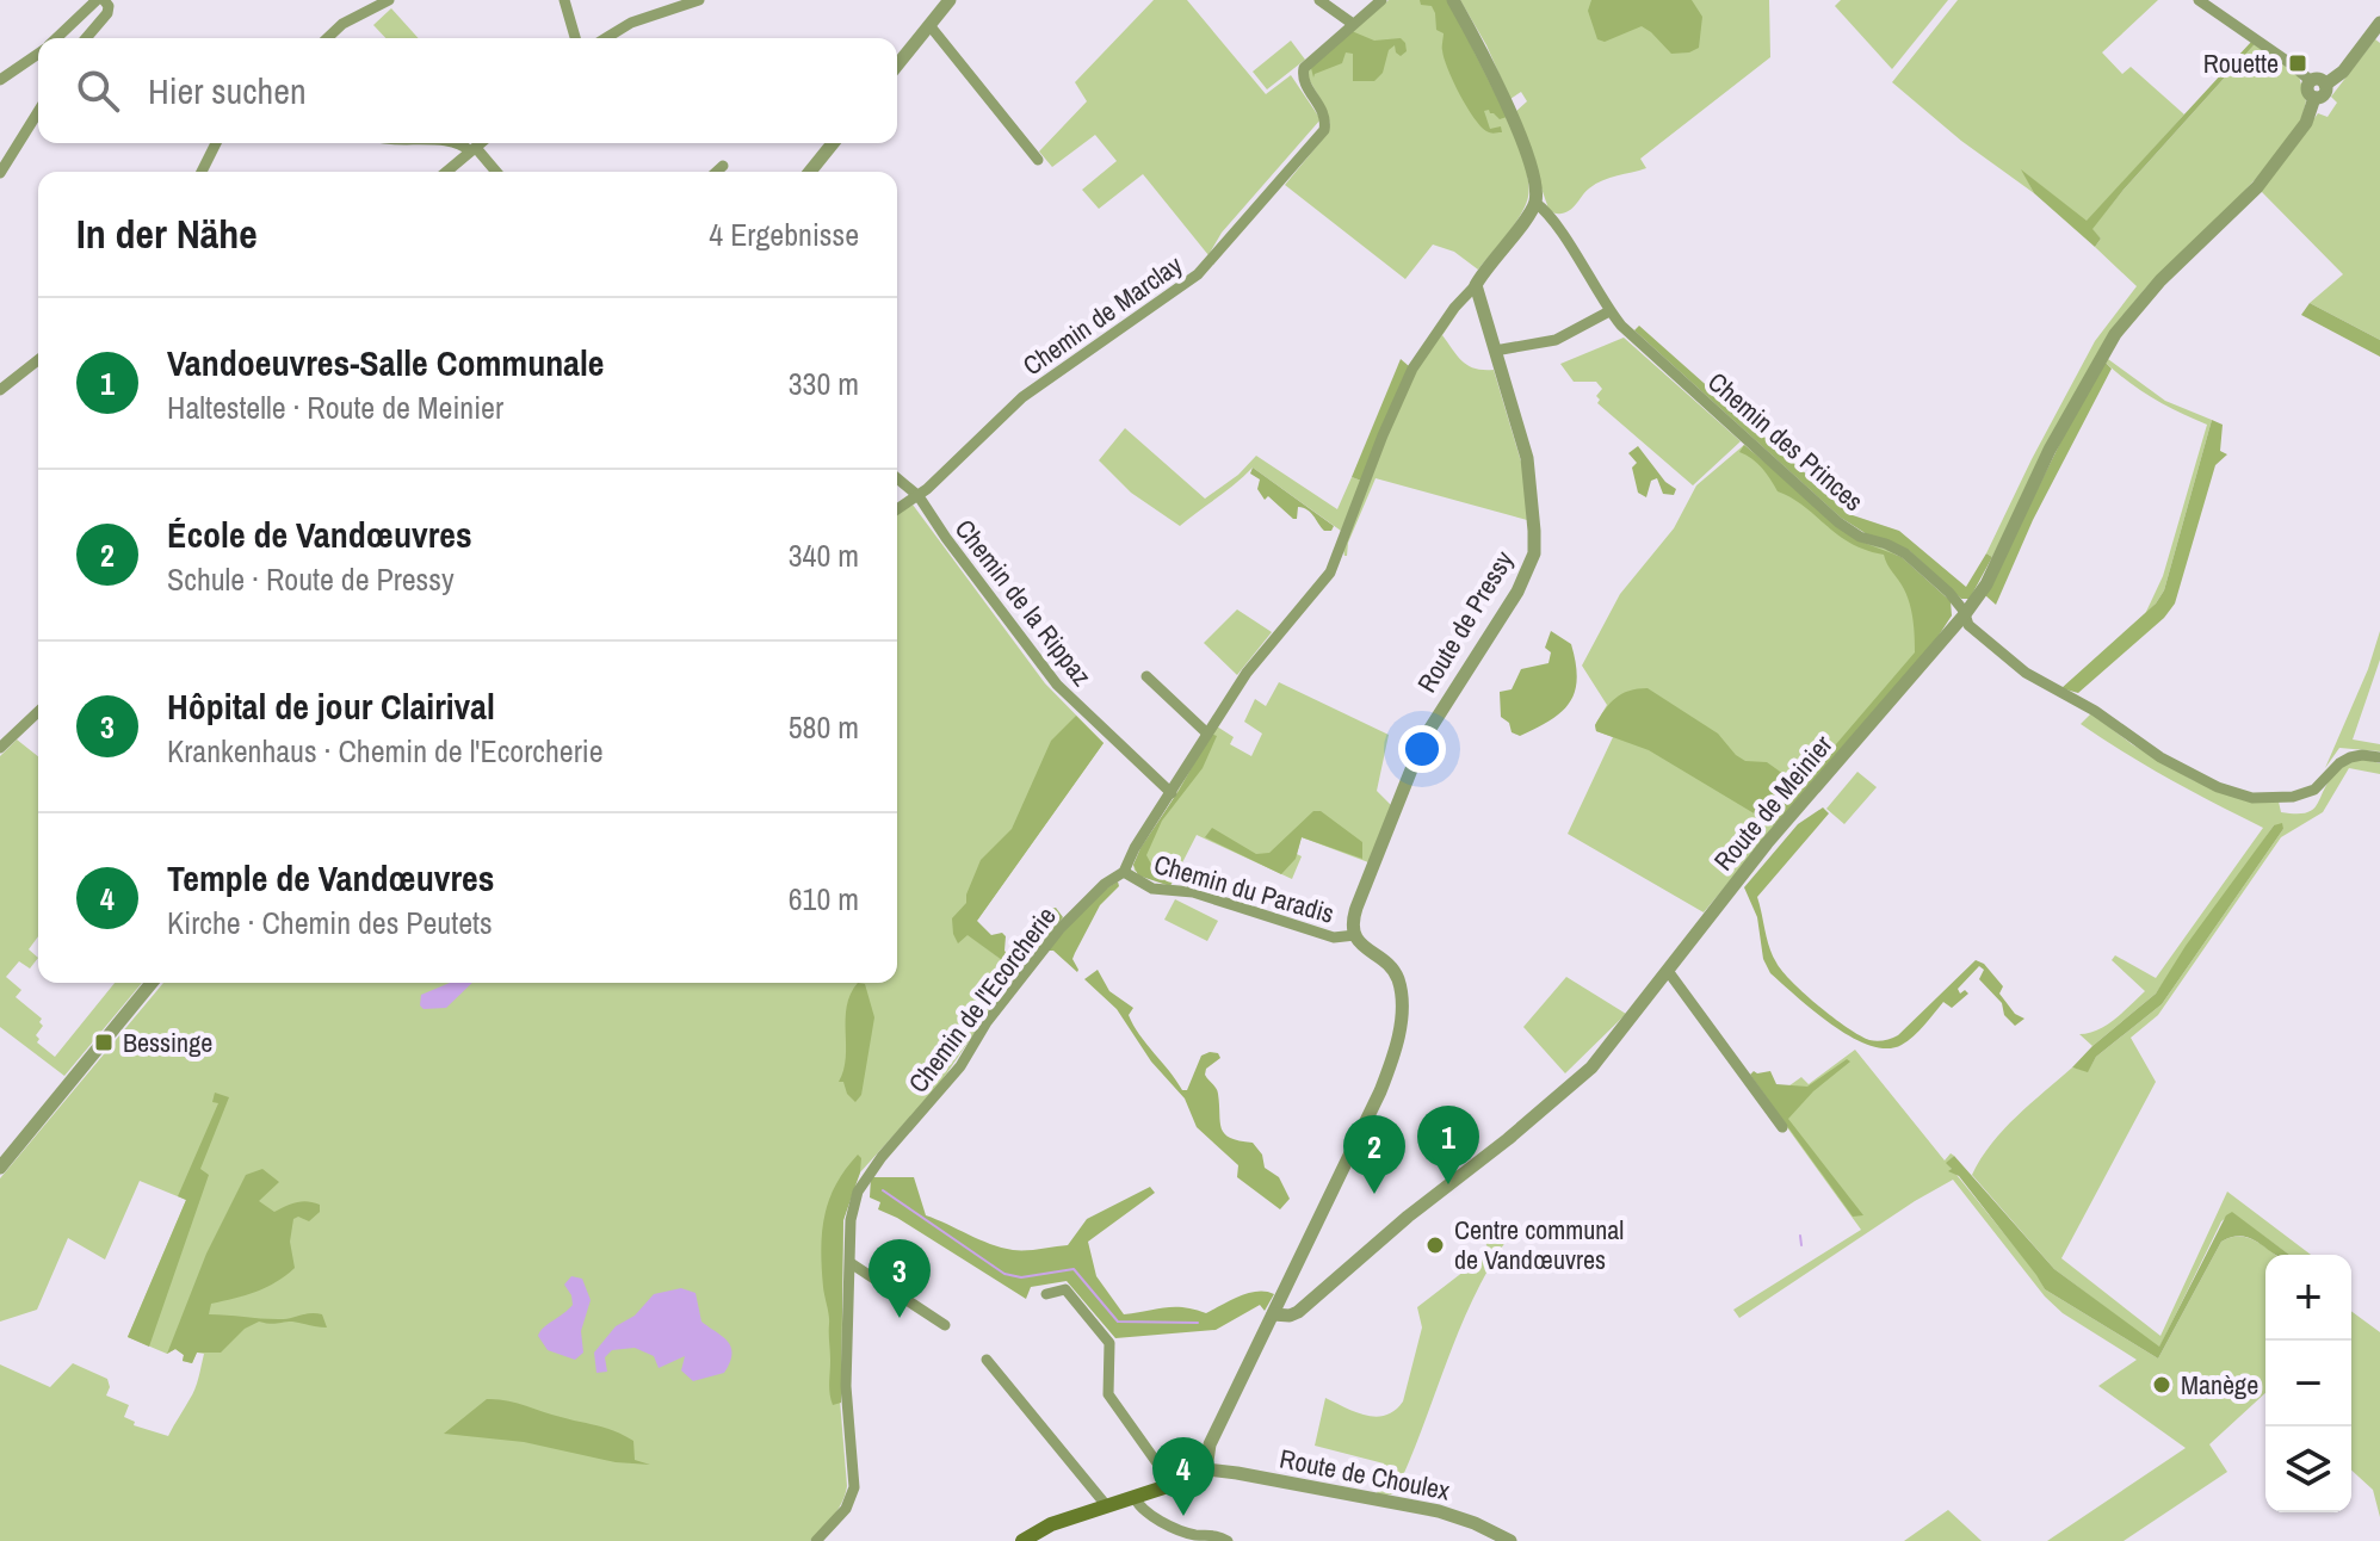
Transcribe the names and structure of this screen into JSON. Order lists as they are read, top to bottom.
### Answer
{
  "streets": {
    "street": [
      "Chemin de Marclay",
      "Chemin des Princes",
      "Chemin de la Rippaz",
      "Route de Pressy",
      "Route de Meinier",
      "Chemin du Paradis",
      "Chemin de l'Ecorcherie",
      "Route de Choulex"
    ]
  },
  "crossings": [
    ["Chemin de Marclay", "Chemin de la Rippaz"],
    ["Chemin des Princes", "Route de Meinier"],
    ["Chemin de la Rippaz", "Chemin de l'Ecorcherie"],
    ["Route de Pressy", "Chemin du Paradis"],
    ["Route de Pressy", "Chemin de l'Ecorcherie"],
    ["Chemin du Paradis", "Chemin de l'Ecorcherie"]
  ],
  "places": {
    "transit": ["Rouette", "Bessinge"],
    "other": ["Centre communal de Vandœuvres", "Manège"]
  },
  "page": {
    "search": "Hier suchen",
    "heading": ["In der Nähe", "4 Ergebnisse"],
    "list": [
      {
        "mark": "1",
        "name": "Vandoeuvres-Salle Communale",
        "note": "Haltestelle · Route de Meinier",
        "value": "330 m"
      },
      {
        "mark": "2",
        "name": "École de Vandœuvres",
        "note": "Schule · Route de Pressy",
        "value": "340 m"
      },
      {
        "mark": "3",
        "name": "Hôpital de jour Clairival",
        "note": "Krankenhaus · Chemin de l'Ecorcherie",
        "value": "580 m"
      },
      {
        "mark": "4",
        "name": "Temple de Vandœuvres",
        "note": "Kirche · Chemin des Peutets",
        "value": "610 m"
      }
    ],
    "pins": [
      "1",
      "2",
      "3",
      "4"
    ],
    "map_buttons": ["+", "−"]
  }
}
